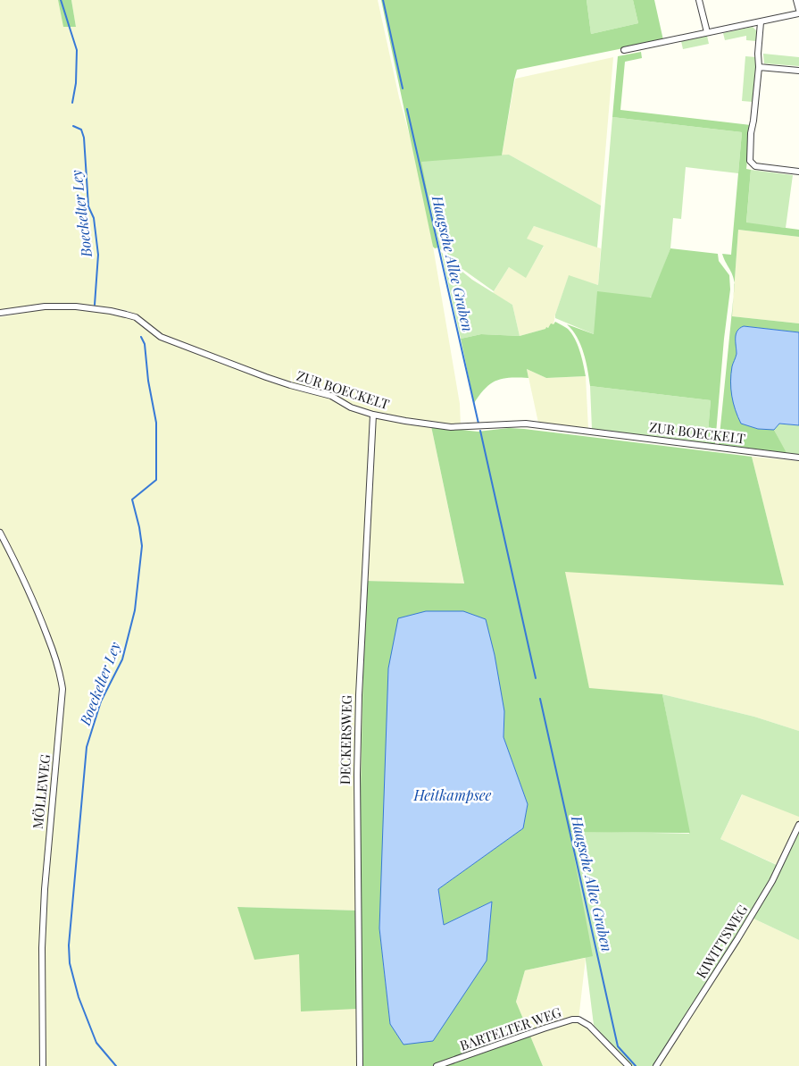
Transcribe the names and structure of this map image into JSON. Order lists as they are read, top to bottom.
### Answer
{
  "streets": {
    "street": [
      "ZUR BOECKELT",
      "DECKERSWEG",
      "MÖLLEWEG",
      "KIWITTSWEG",
      "BARTELTER WEG"
    ]
  },
  "crossings": [
    ["ZUR BOECKELT", "DECKERSWEG"]
  ],
  "water": ["Boeckelter Ley", "Haagsche Allee Graben", "Heitkampsee"]
}
